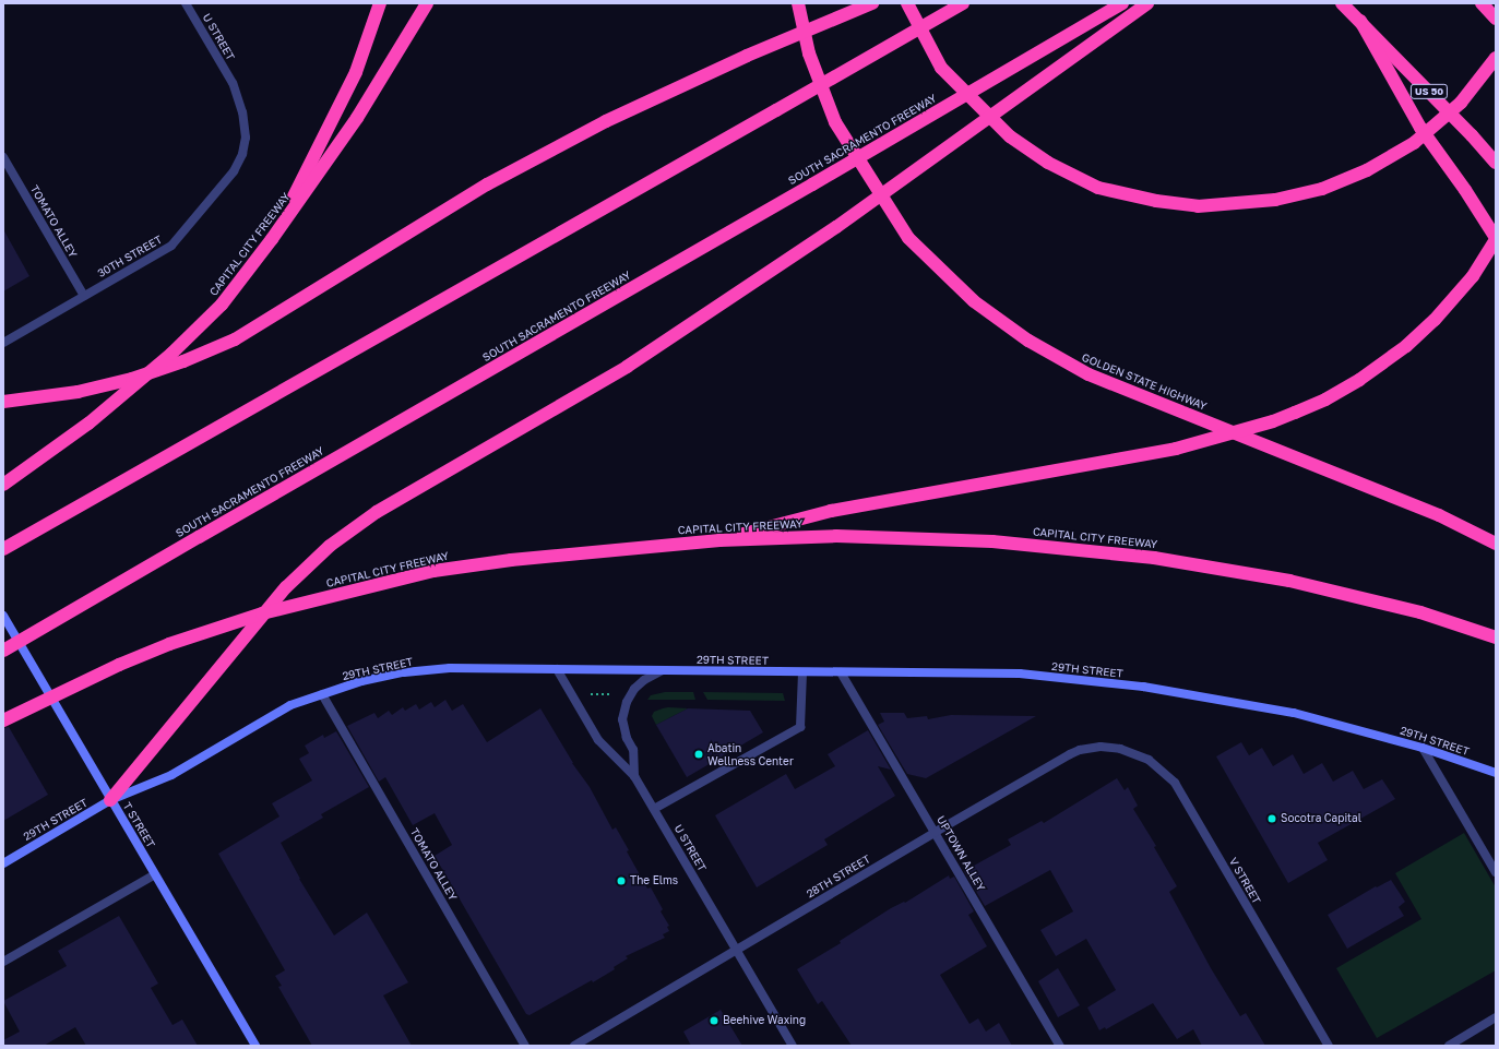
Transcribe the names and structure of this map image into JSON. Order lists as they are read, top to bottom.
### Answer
{
  "streets": {
    "highway": [
      "US 50",
      "SOUTH SACRAMENTO FREEWAY",
      "CAPITAL CITY FREEWAY",
      "GOLDEN STATE HIGHWAY"
    ],
    "main road": ["29TH STREET", "T STREET"],
    "street": [
      "U STREET",
      "TOMATO ALLEY",
      "30TH STREET",
      "UPTOWN ALLEY",
      "28TH STREET",
      "V STREET"
    ]
  },
  "crossings": [
    ["U STREET", "30TH STREET"],
    ["U STREET", "29TH STREET"],
    ["U STREET", "28TH STREET"],
    ["TOMATO ALLEY", "30TH STREET"],
    ["TOMATO ALLEY", "29TH STREET"],
    ["29TH STREET", "T STREET"],
    ["29TH STREET", "UPTOWN ALLEY"],
    ["UPTOWN ALLEY", "28TH STREET"],
    ["28TH STREET", "V STREET"]
  ],
  "places": [
    "Abatin Wellness Center",
    "Socotra Capital",
    "The Elms",
    "Beehive Waxing"
  ]
}
